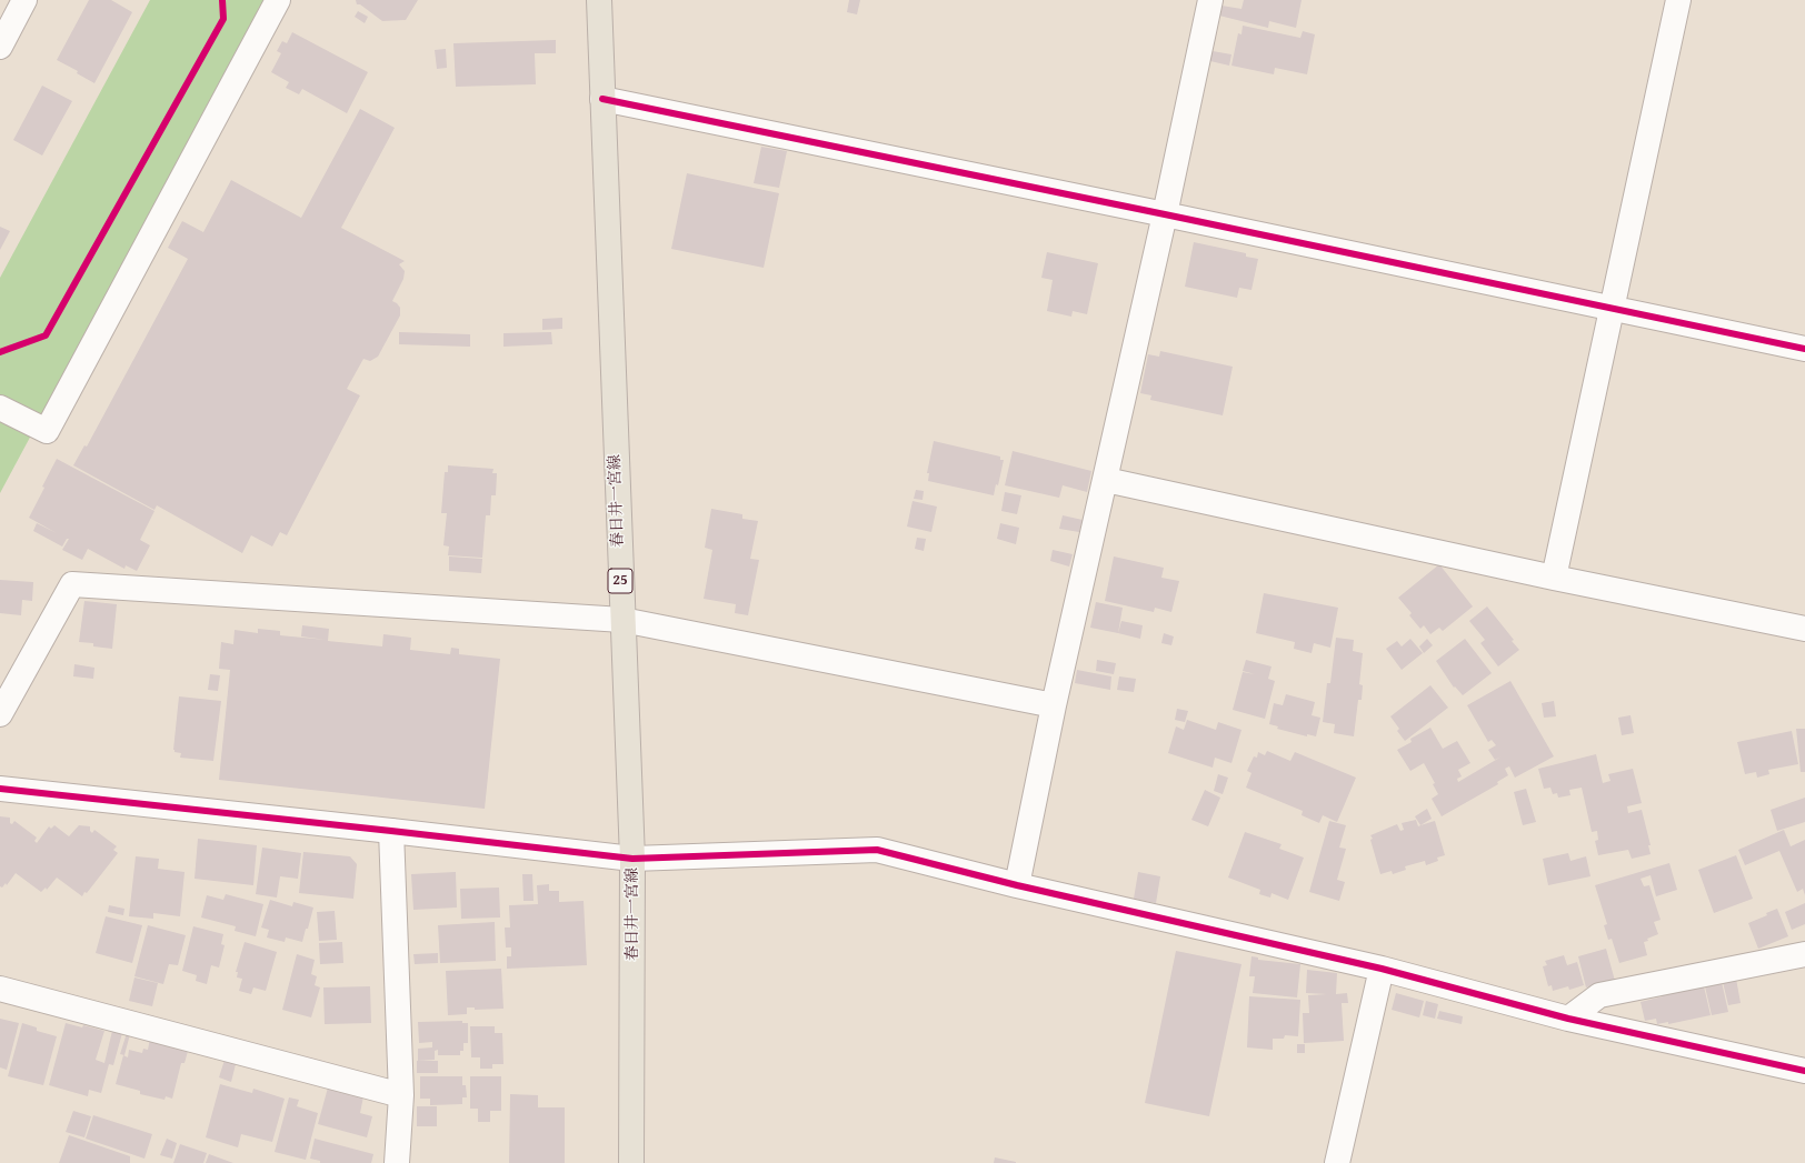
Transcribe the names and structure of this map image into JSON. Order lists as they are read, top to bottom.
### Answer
{
  "streets": {
    "main road": ["春日井一宮線", "25"]
  }
}
